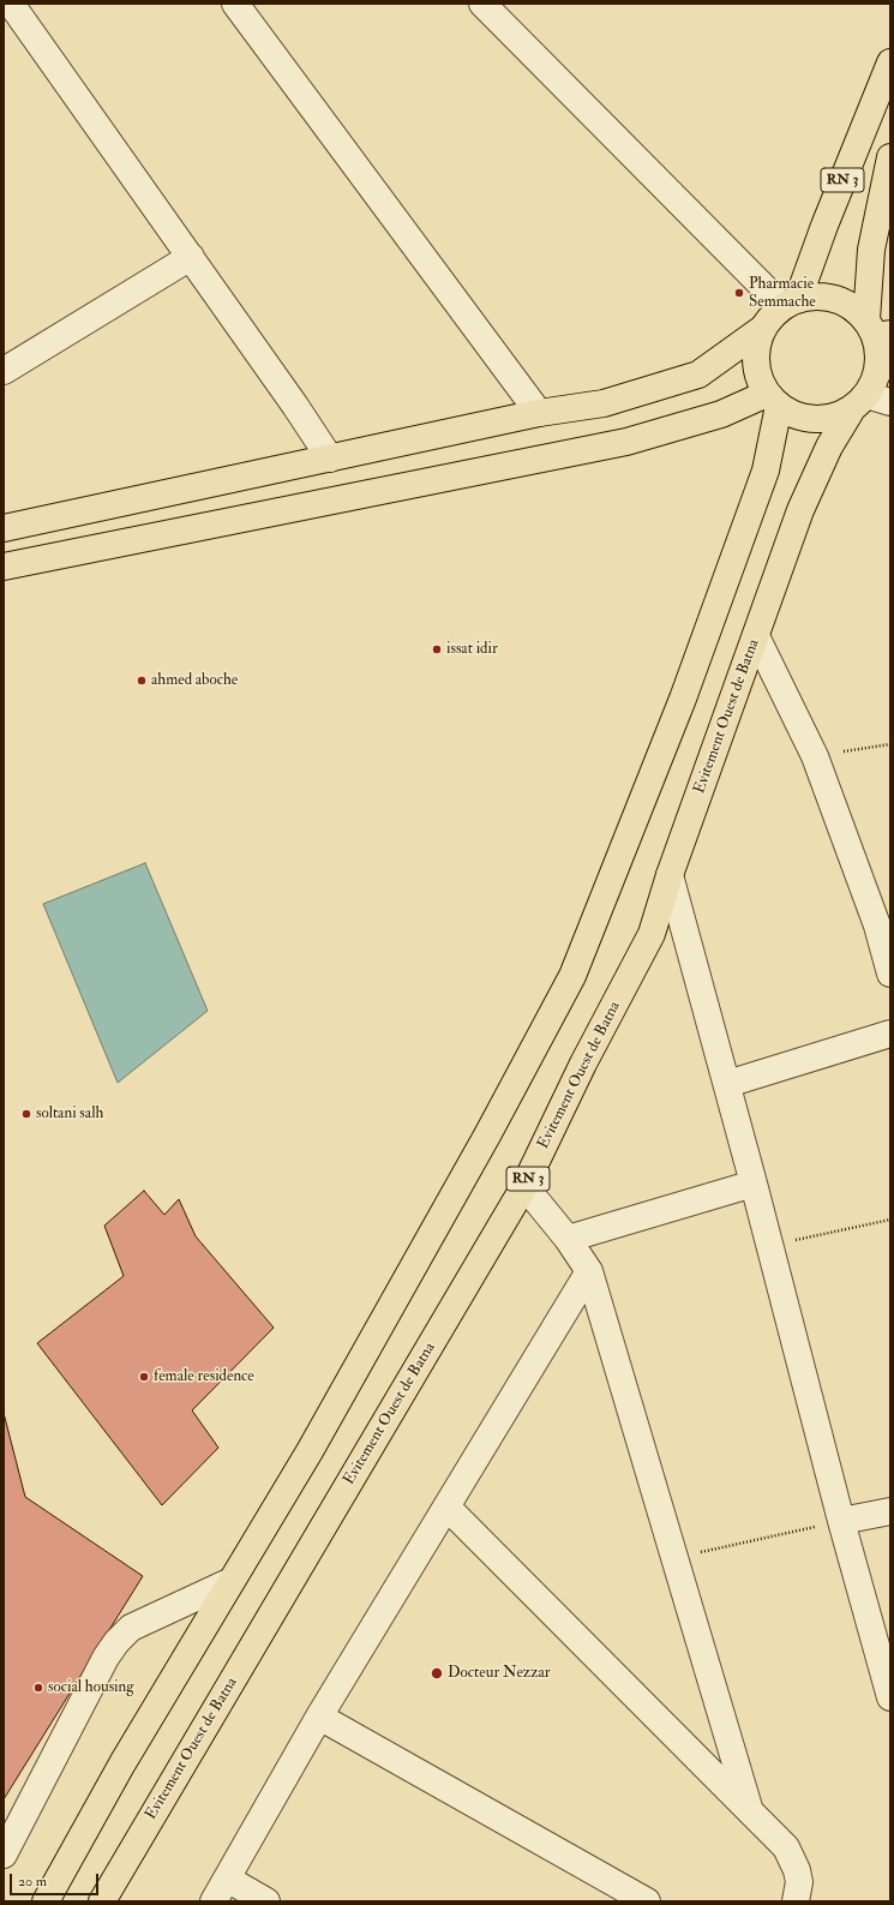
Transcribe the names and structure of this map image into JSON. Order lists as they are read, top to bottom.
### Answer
{
  "streets": {
    "main road": ["RN 3", "Evitement Ouest de Batna"]
  },
  "crossings": [
    ["RN 3", "Evitement Ouest de Batna"]
  ],
  "places": [
    "Pharmacie Semmache",
    "issat idir",
    "ahmed aboche",
    "soltani salh",
    "female residence",
    "Docteur Nezzar",
    "social housing"
  ],
  "scale_bar": "20 m"
}
